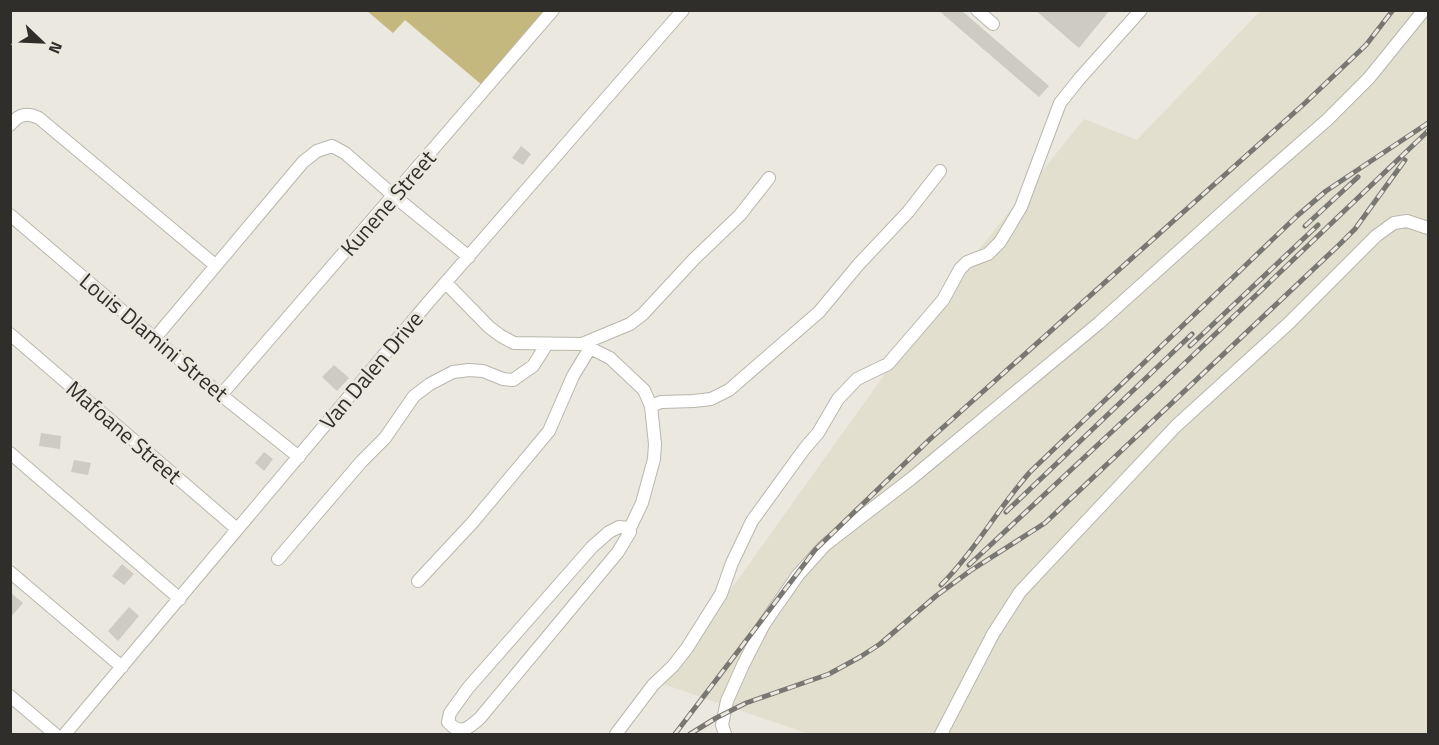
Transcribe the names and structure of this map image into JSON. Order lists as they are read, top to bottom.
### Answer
{
  "streets": {
    "street": [
      "Kunene Street",
      "Louis Dlamini Street",
      "Van Dalen Drive",
      "Mafoane Street"
    ]
  },
  "crossings": [
    ["Kunene Street", "Louis Dlamini Street"],
    ["Louis Dlamini Street", "Van Dalen Drive"],
    ["Van Dalen Drive", "Mafoane Street"]
  ],
  "north": "bottom right"
}
